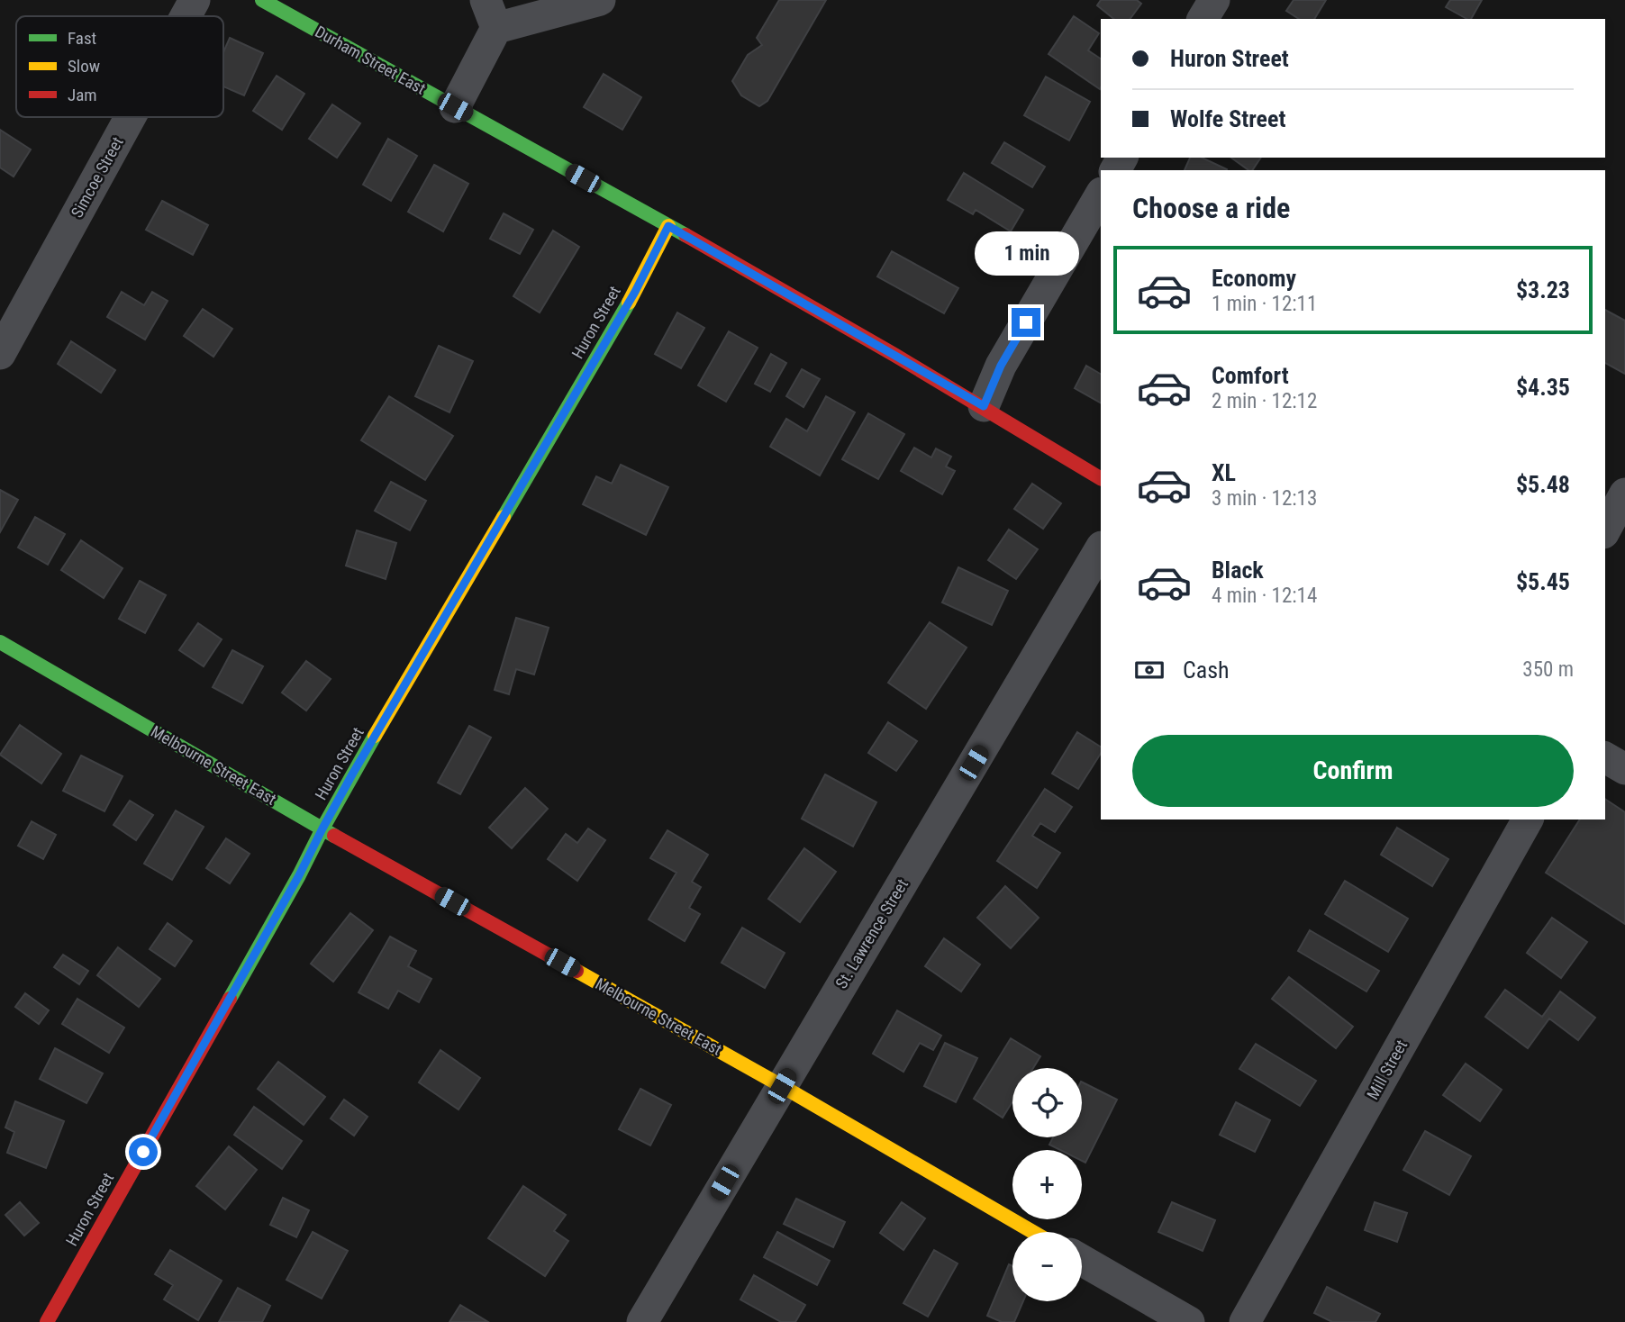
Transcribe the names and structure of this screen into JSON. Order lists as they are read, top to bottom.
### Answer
{
  "streets": {
    "street": [
      "Durham Street East",
      "Simcoe Street",
      "Huron Street",
      "Melbourne Street East",
      "St. Lawrence Street",
      "Mill Street"
    ]
  },
  "crossings": [
    ["Durham Street East", "Huron Street"],
    ["Huron Street", "Melbourne Street East"],
    ["Melbourne Street East", "St. Lawrence Street"]
  ],
  "legend": ["Fast", "Slow", "Jam"],
  "page": {
    "banner": ["Huron Street", "Wolfe Street"],
    "heading": "Choose a ride",
    "bubble": "1 min",
    "list": [
      {
        "name": "Economy",
        "note": "1 min · 12:11",
        "value": "$3.23"
      },
      {
        "name": "Comfort",
        "note": "2 min · 12:12",
        "value": "$4.35"
      },
      {
        "name": "XL",
        "note": "3 min · 12:13",
        "value": "$5.48"
      },
      {
        "name": "Black",
        "note": "4 min · 12:14",
        "value": "$5.45"
      }
    ],
    "pay": ["Cash", "350 m"],
    "buttons": "Confirm",
    "map_buttons": ["+", "−"]
  }
}
